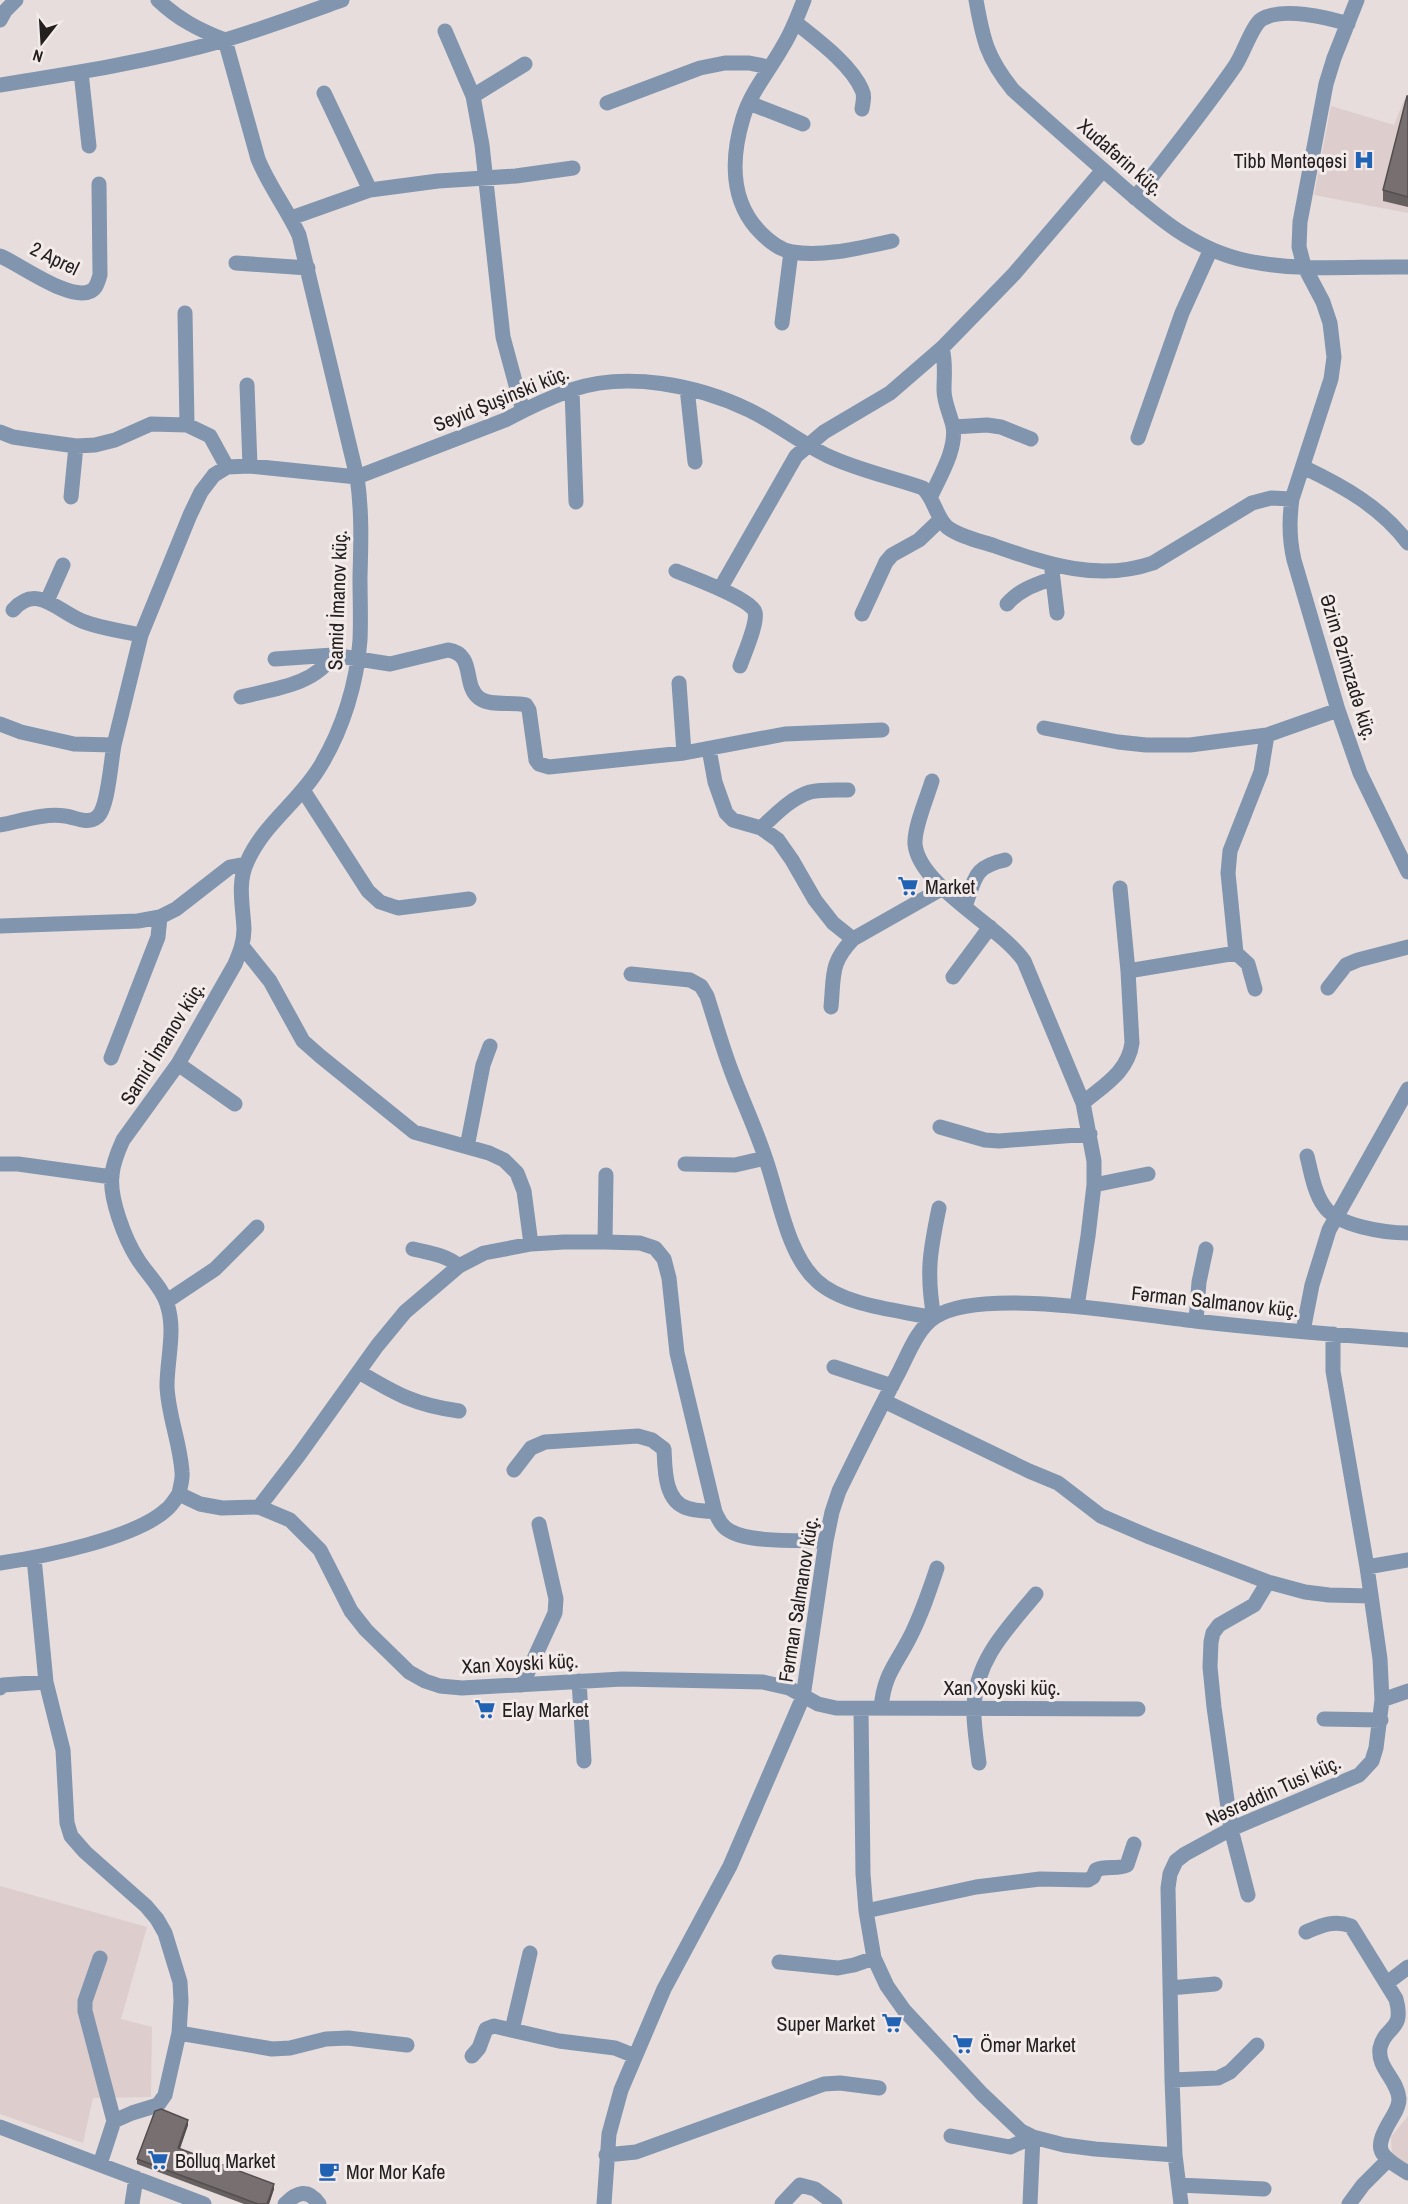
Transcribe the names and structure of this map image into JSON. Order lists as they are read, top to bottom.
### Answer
{
  "streets": {
    "street": [
      "Xudafərin küç.",
      "2 Aprel",
      "Seyid Şuşinski küç.",
      "Samid İmanov küç.",
      "Əzim Əzimzadə küç.",
      "Fərman Salmanov küç.",
      "Xan Xoyski küç.",
      "Nəsrəddin Tusi küç."
    ]
  },
  "crossings": [
    ["Xudafərin küç.", "Əzim Əzimzadə küç."],
    ["Seyid Şuşinski küç.", "Samid İmanov küç."],
    ["Samid İmanov küç.", "Xan Xoyski küç."],
    ["Fərman Salmanov küç.", "Xan Xoyski küç."],
    ["Fərman Salmanov küç.", "Nəsrəddin Tusi küç."]
  ],
  "places": {
    "hospital": ["Tibb Məntəqəsi"],
    "supermarket": [
      "Market",
      "Elay Market",
      "Super Market",
      "Ömər Market",
      "Bolluq Market"
    ],
    "cafe": ["Mor Mor Kafe"]
  },
  "north": "bottom"
}
